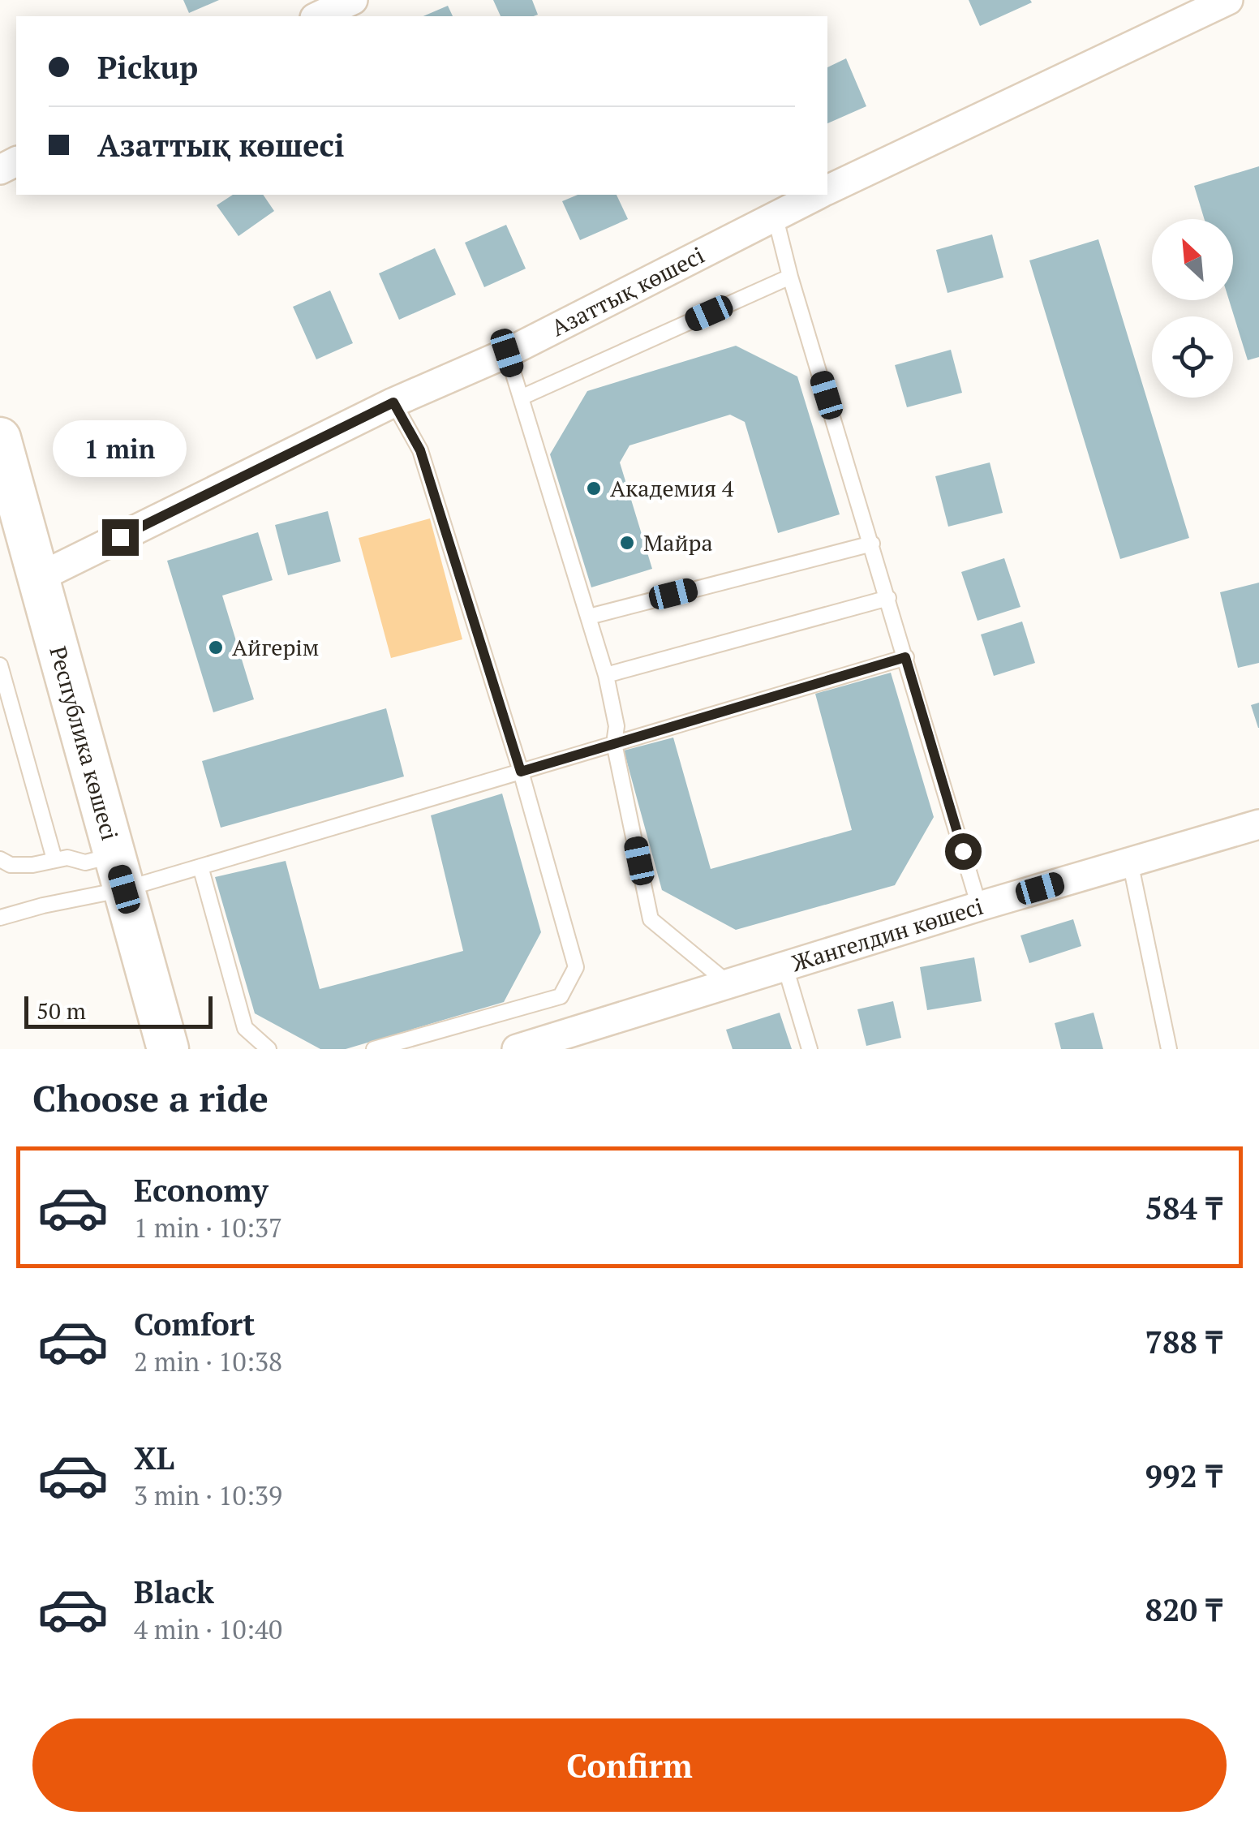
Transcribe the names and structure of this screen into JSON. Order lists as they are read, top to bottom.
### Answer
{
  "streets": {
    "main road": ["Республика көшесі"],
    "street": ["Азаттық көшесі", "Жангелдин көшесі"]
  },
  "crossings": [
    ["Азаттық көшесі", "Республика көшесі"]
  ],
  "places": ["Академия 4", "Майра", "Айгерім"],
  "scale_bar": "50 m",
  "north": "top left",
  "page": {
    "banner": ["Pickup", "Азаттық көшесі"],
    "bubble": "1 min",
    "scale": "50 m",
    "heading": "Choose a ride",
    "list": [
      {
        "name": "Economy",
        "note": "1 min · 10:37",
        "value": "584 ₸"
      },
      {
        "name": "Comfort",
        "note": "2 min · 10:38",
        "value": "788 ₸"
      },
      {
        "name": "XL",
        "note": "3 min · 10:39",
        "value": "992 ₸"
      },
      {
        "name": "Black",
        "note": "4 min · 10:40",
        "value": "820 ₸"
      }
    ],
    "buttons": "Confirm"
  }
}
